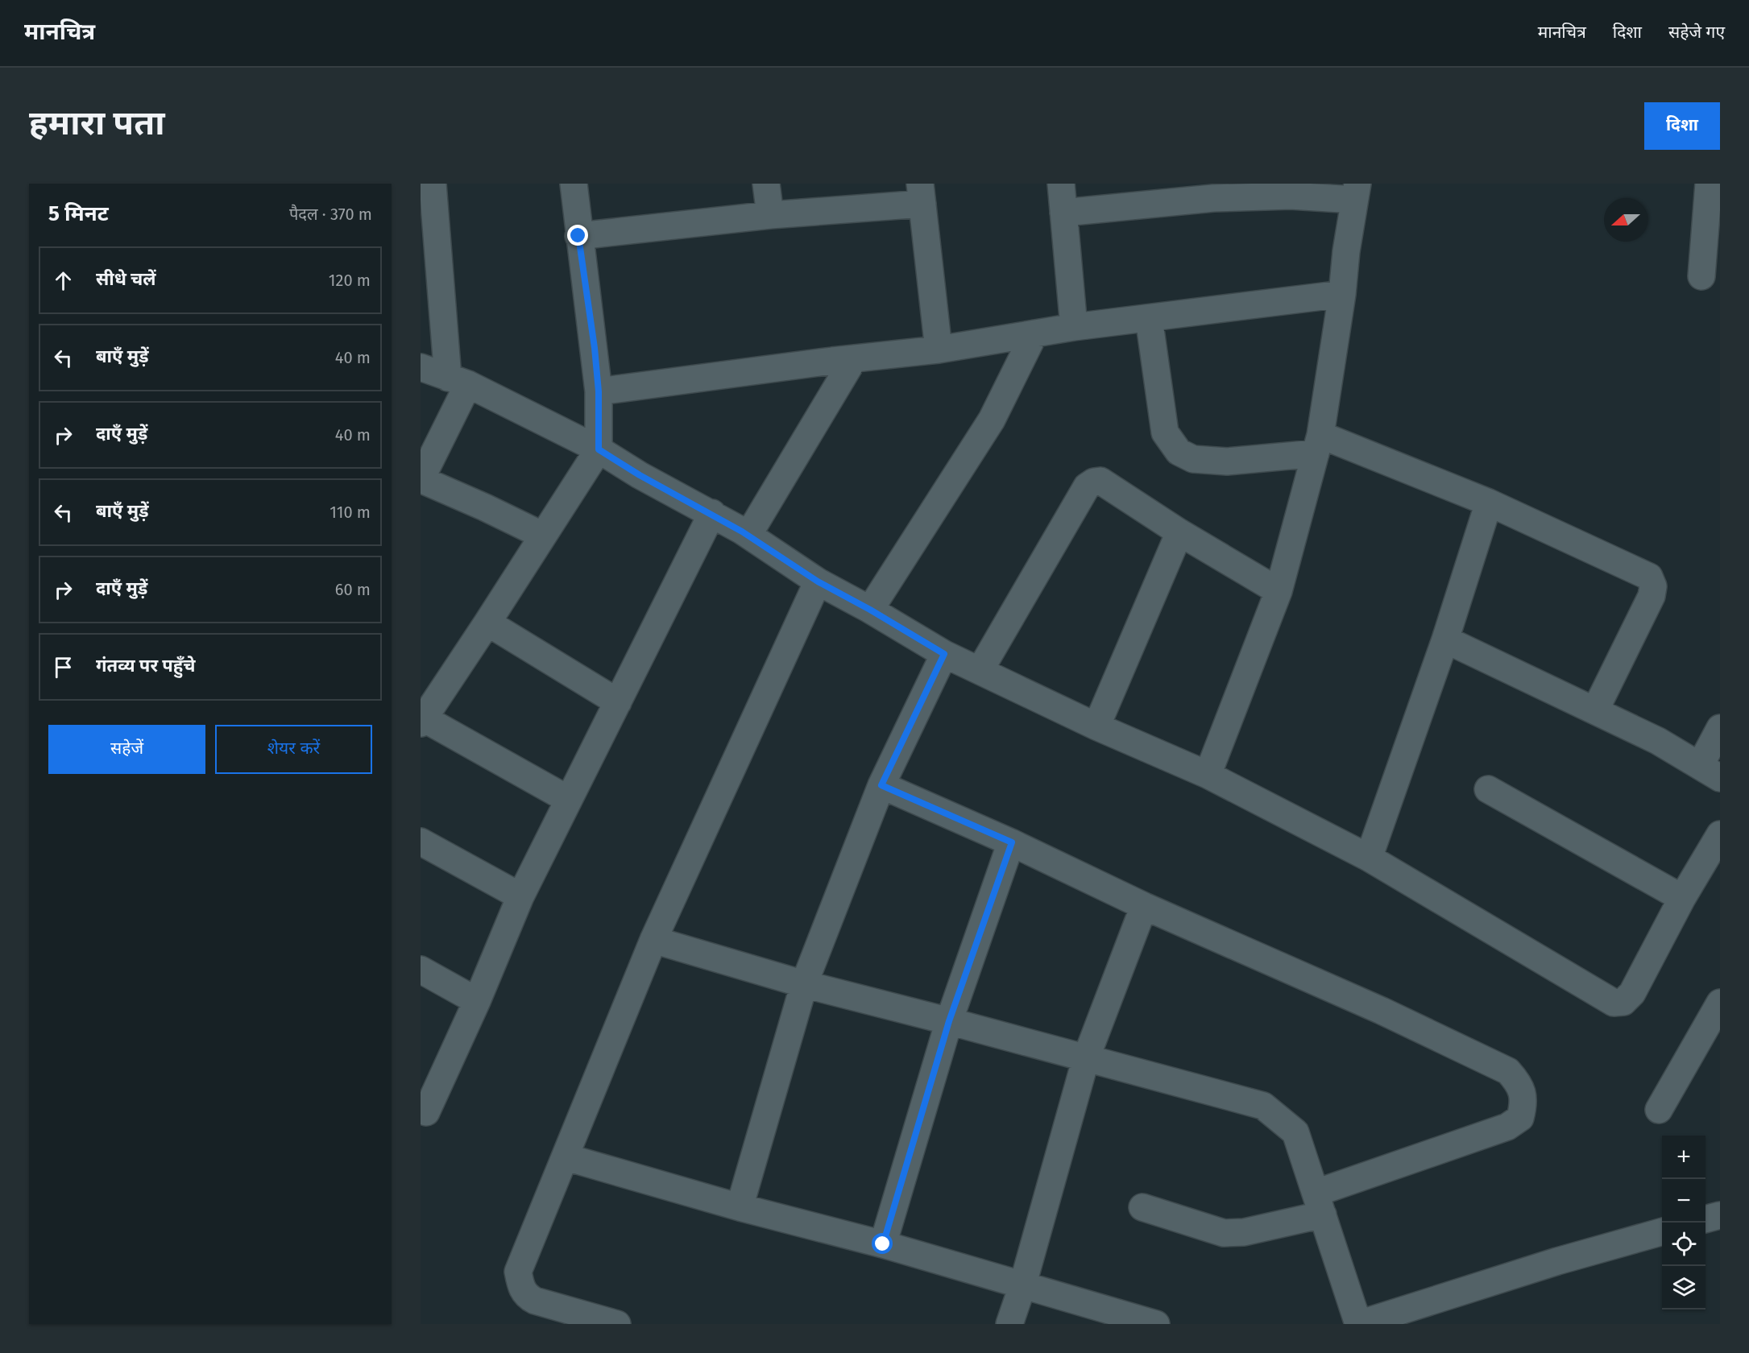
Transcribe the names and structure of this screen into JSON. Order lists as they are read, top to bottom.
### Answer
{
  "north": "left",
  "page": {
    "header": "मानचित्र",
    "nav": ["मानचित्र", "दिशा", "सहेजे गए"],
    "buttons": [
      "दिशा",
      ["सहेजें", "शेयर करें"]
    ],
    "title": "हमारा पता",
    "heading": ["5 मिनट", "पैदल · 370 m"],
    "list": [
      ["सीधे चलें", "120 m"],
      ["बाएँ मुड़ें", "40 m"],
      ["दाएँ मुड़ें", "40 m"],
      ["बाएँ मुड़ें", "110 m"],
      ["दाएँ मुड़ें", "60 m"],
      "गंतव्य पर पहुँचे"
    ],
    "map_buttons": ["+", "−"]
  }
}
